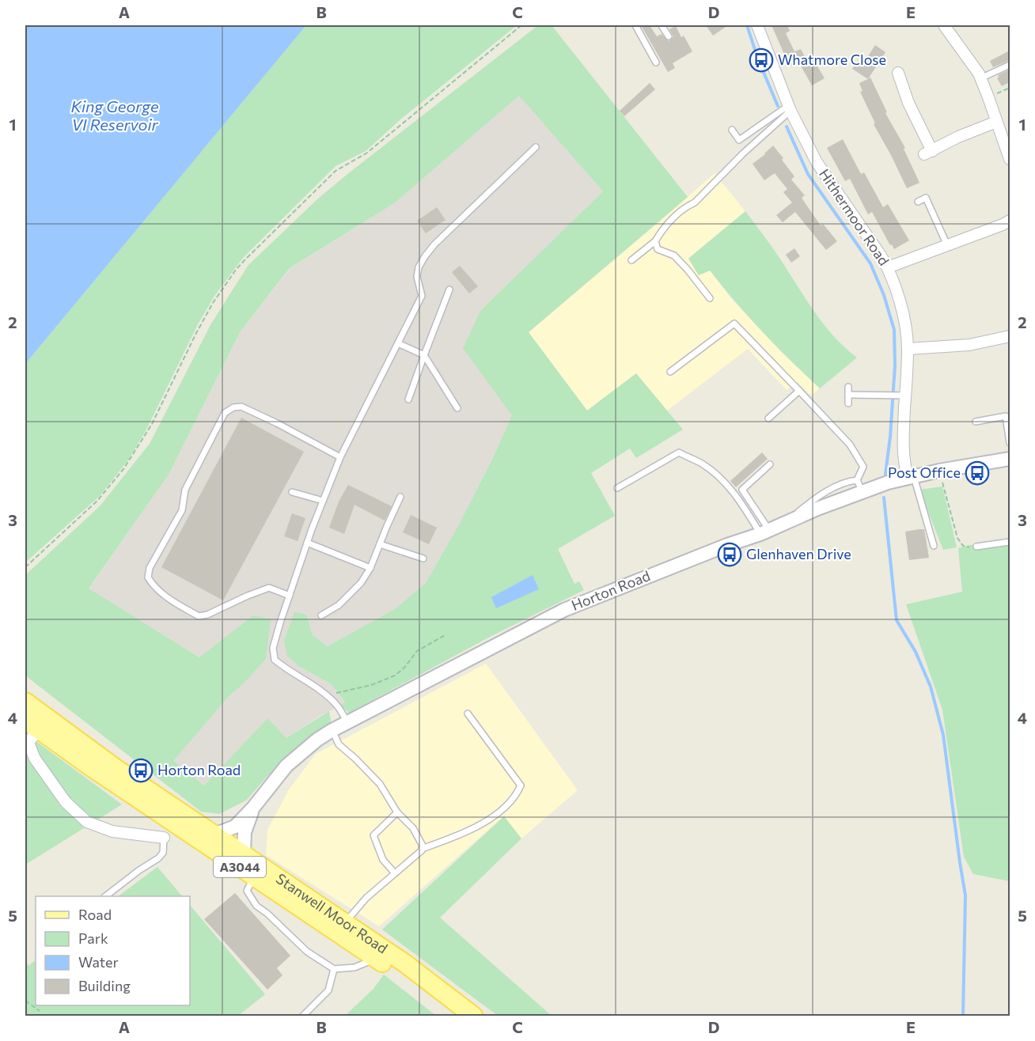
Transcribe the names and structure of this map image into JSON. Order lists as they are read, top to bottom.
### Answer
{
  "streets": {
    "main road": ["A3044", "Stanwell Moor Road"],
    "street": ["Hithermoor Road", "Horton Road"]
  },
  "crossings": [
    ["Hithermoor Road", "Horton Road"],
    ["Horton Road", "Stanwell Moor Road"]
  ],
  "water": ["King George VI Reservoir"],
  "places": {
    "bus stop": [
      "Whatmore Close",
      "Post Office",
      "Glenhaven Drive",
      "Horton Road"
    ]
  },
  "legend": [
    "Road",
    "Park",
    "Water",
    "Building"
  ],
  "grid": {
    "columns": [
      "A",
      "B",
      "C",
      "D",
      "E"
    ],
    "rows": [
      "1",
      "2",
      "3",
      "4",
      "5"
    ]
  }
}
